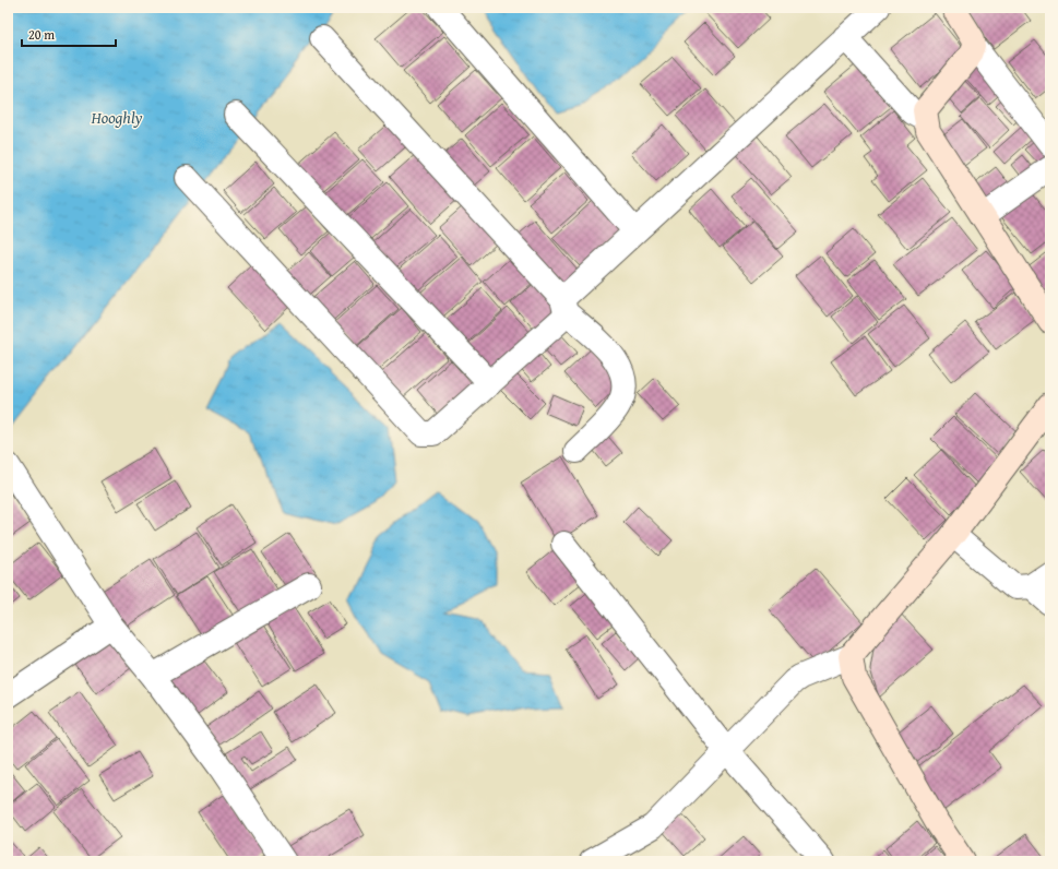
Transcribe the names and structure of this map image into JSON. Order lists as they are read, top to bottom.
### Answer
{
  "water": ["Hooghly"],
  "scale_bar": "20 m"
}
